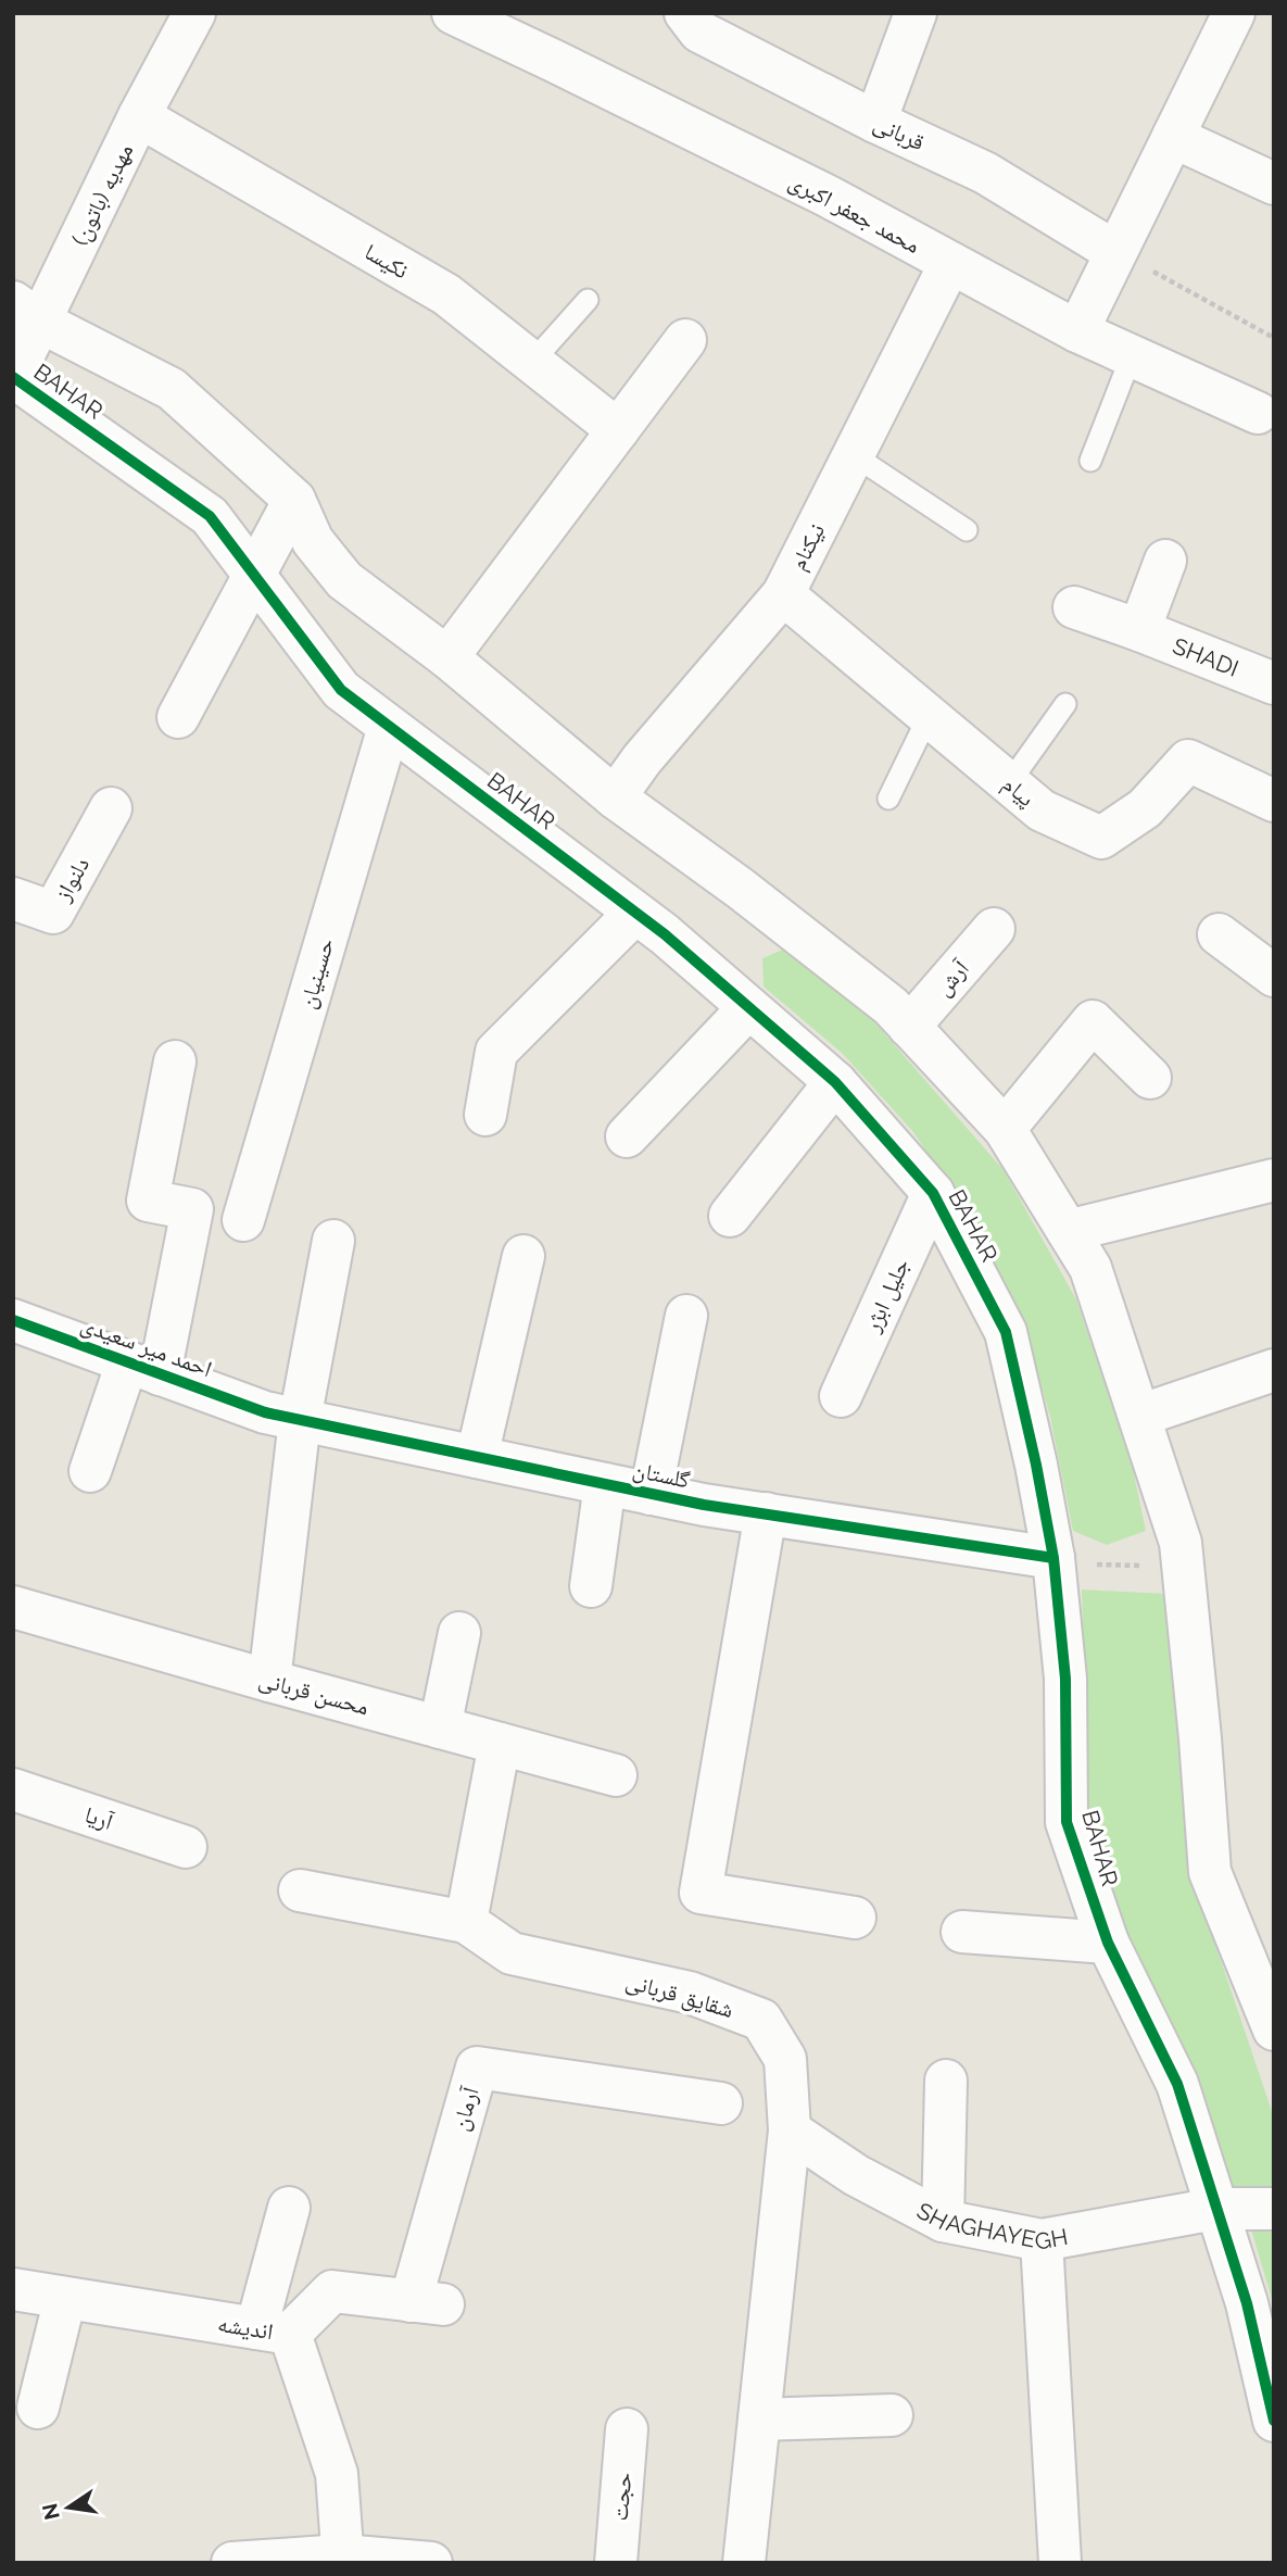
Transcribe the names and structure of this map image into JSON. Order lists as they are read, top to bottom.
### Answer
{
  "streets": {
    "street": [
      "قربانی",
      "مهدیه (باتون)",
      "محمد جعفر اکبری",
      "نکیسا",
      "BAHAR",
      "نیکنام",
      "SHADI",
      "پیام",
      "دلنواز",
      "حسینیان",
      "آرش",
      "جلیل ابژر",
      "احمد میر سعیدی",
      "گلستان",
      "محسن قربانی",
      "آریا",
      "شقایق قربانی",
      "آرمان",
      "SHAGHAYEGH",
      "اندیشه",
      "حجت"
    ]
  },
  "crossings": [
    ["مهدیه (باتون)", "نکیسا"],
    ["مهدیه (باتون)", "BAHAR"],
    ["محمد جعفر اکبری", "نیکنام"],
    ["BAHAR", "نیکنام"],
    ["BAHAR", "حسینیان"],
    ["BAHAR", "آرش"],
    ["BAHAR", "جلیل ابژر"],
    ["BAHAR", "گلستان"],
    ["BAHAR", "SHAGHAYEGH"],
    ["نیکنام", "پیام"],
    ["احمد میر سعیدی", "گلستان"],
    ["شقایق قربانی", "SHAGHAYEGH"],
    ["آرمان", "اندیشه"]
  ],
  "north": "left"
}
